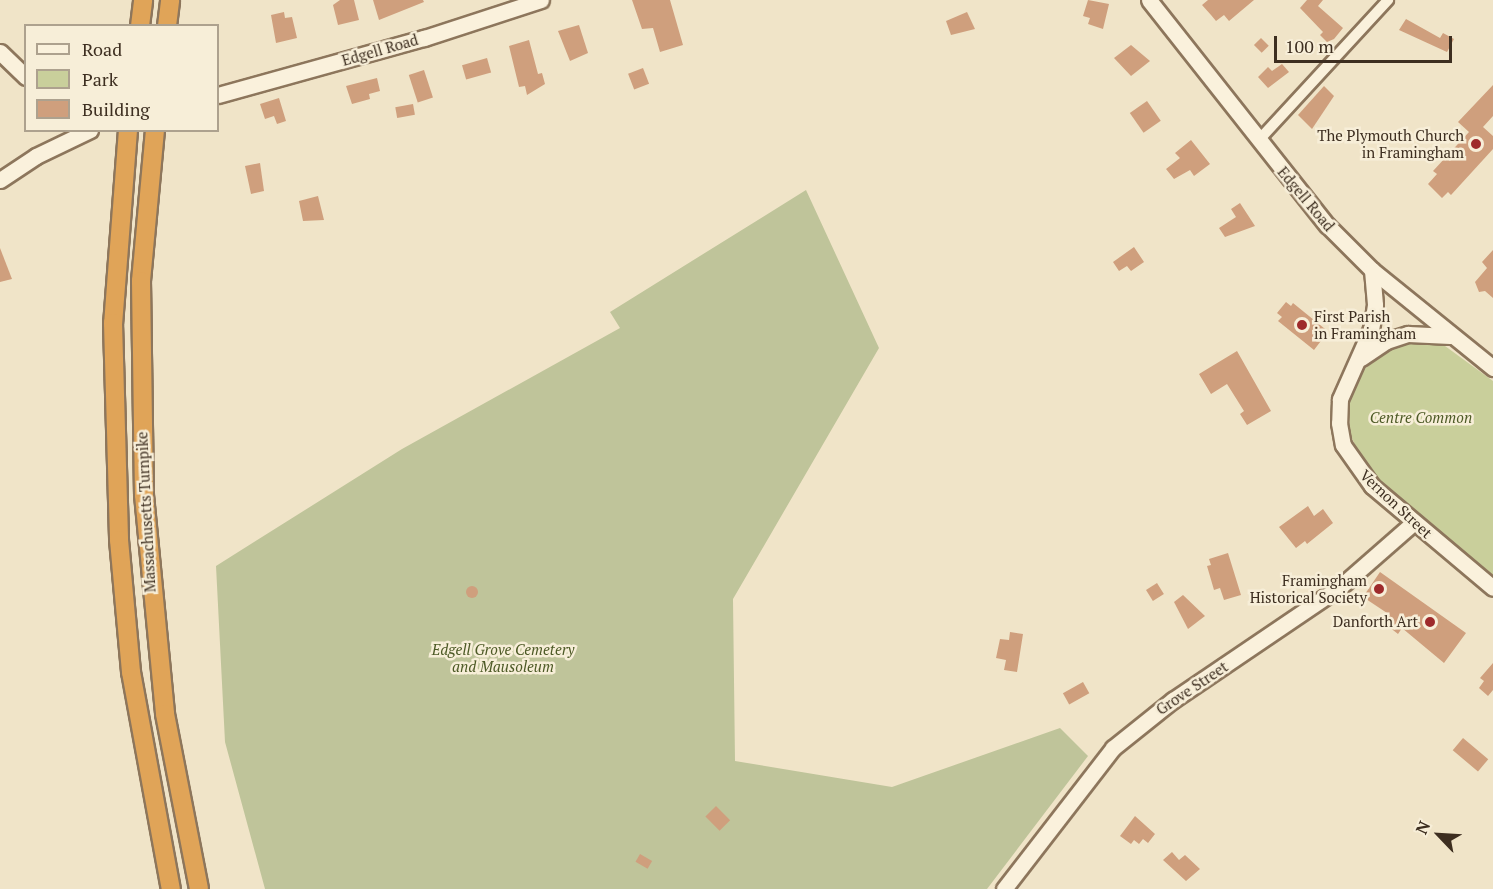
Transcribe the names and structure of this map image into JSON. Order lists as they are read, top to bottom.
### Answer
{
  "streets": {
    "highway": ["Massachusetts Turnpike"],
    "main road": ["Edgell Road", "Vernon Street", "Grove Street"]
  },
  "crossings": [
    ["Edgell Road", "Vernon Street"],
    ["Vernon Street", "Grove Street"]
  ],
  "parks": ["Centre Common", "Edgell Grove Cemetery and Mausoleum"],
  "places": [
    "The Plymouth Church in Framingham",
    "First Parish in Framingham",
    "Framingham Historical Society",
    "Danforth Art"
  ],
  "legend": ["Road", "Park", "Building"],
  "scale_bar": "100 m",
  "north": "top left"
}
